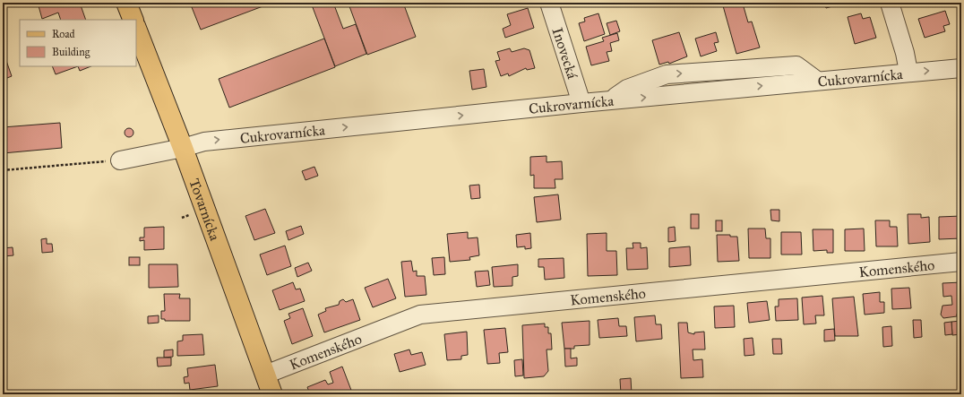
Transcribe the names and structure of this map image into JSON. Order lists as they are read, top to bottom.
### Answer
{
  "streets": {
    "main road": ["Tovarnícka"],
    "street": ["Inovecká", "Cukrovarnícka", "Komenského"]
  },
  "crossings": [
    ["Inovecká", "Cukrovarnícka"],
    ["Cukrovarnícka", "Tovarnícka"],
    ["Tovarnícka", "Komenského"]
  ],
  "one_way": ["Cukrovarnícka"],
  "legend": ["Road", "Building"]
}
